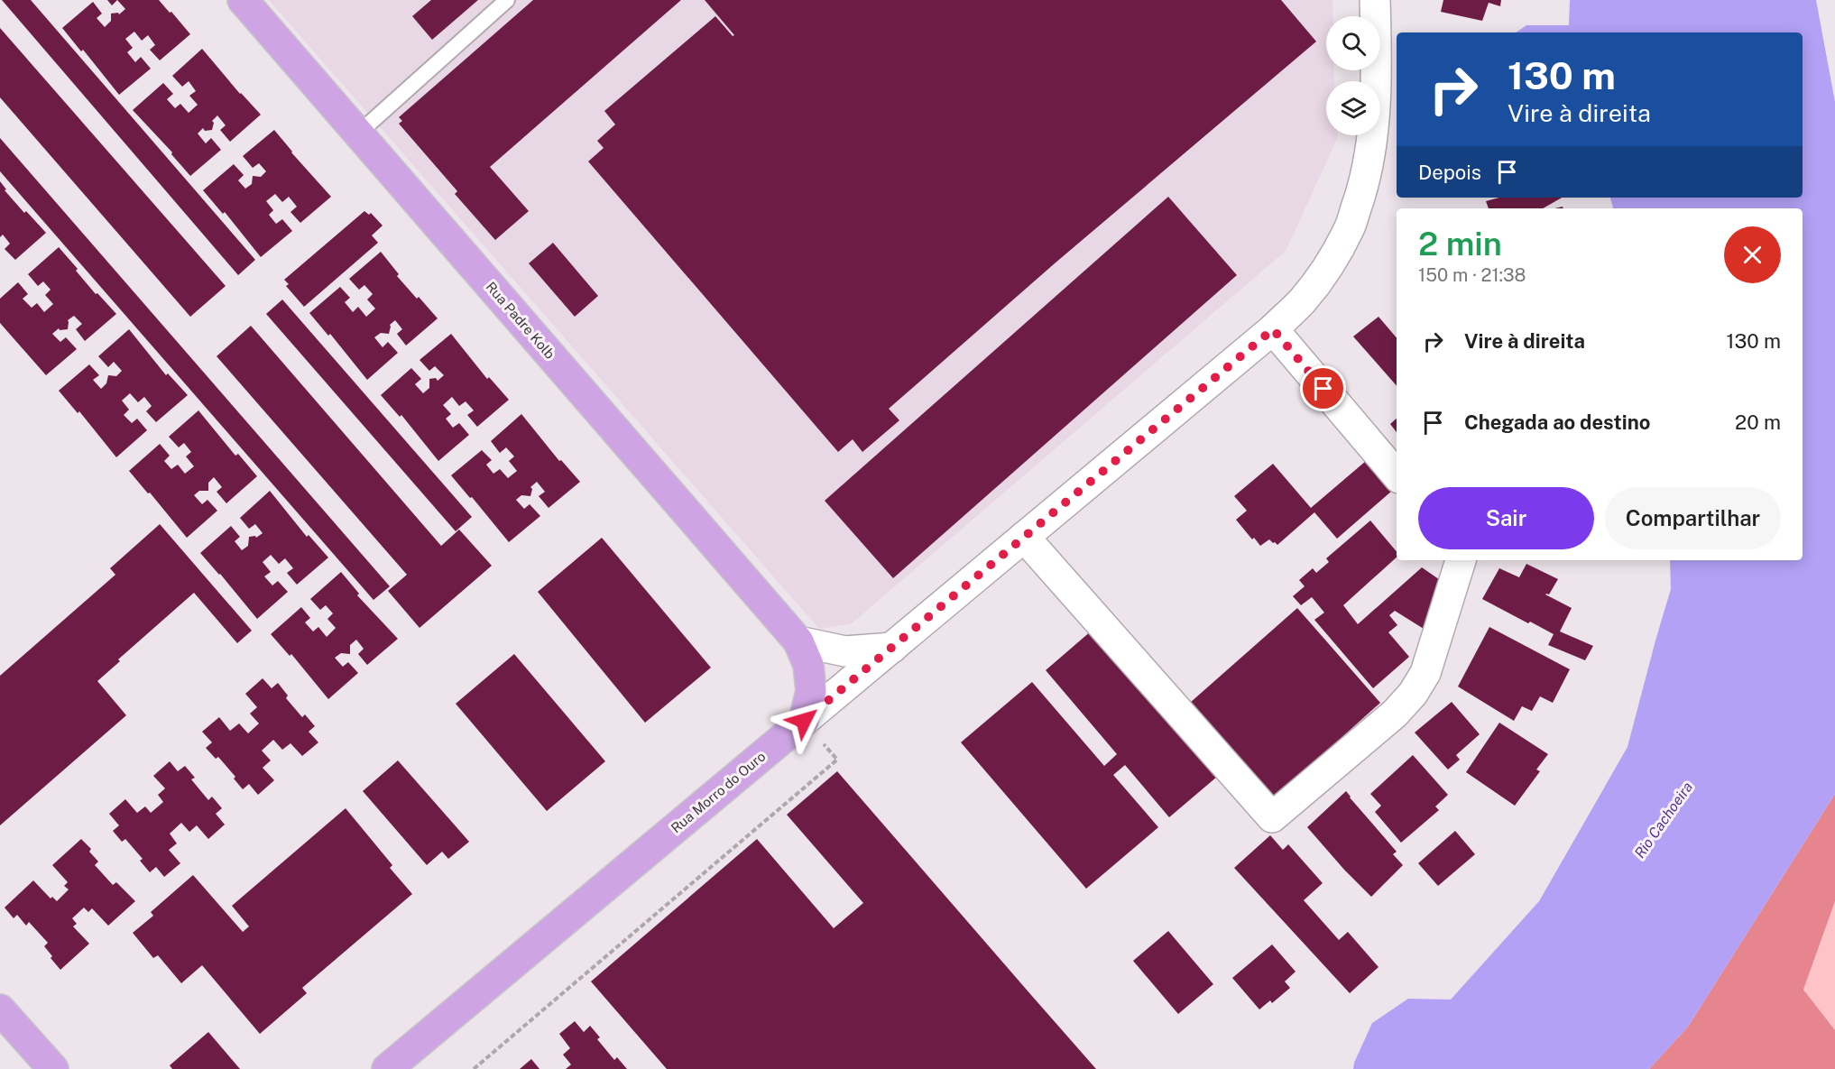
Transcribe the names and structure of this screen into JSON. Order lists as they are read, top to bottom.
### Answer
{
  "streets": {
    "main road": ["Rua Padre Kolb", "Rua Morro do Ouro"]
  },
  "crossings": [
    ["Rua Padre Kolb", "Rua Morro do Ouro"]
  ],
  "water": ["Rio Cachoeira"],
  "page": {
    "turn": ["130 m", "Vire à direita"],
    "then": "Depois",
    "heading": ["2 min", "150 m · 21:38"],
    "list": [
      {
        "name": "Vire à direita",
        "value": "130 m"
      },
      {
        "name": "Chegada ao destino",
        "value": "20 m"
      }
    ],
    "buttons": ["Sair", "Compartilhar"]
  }
}
